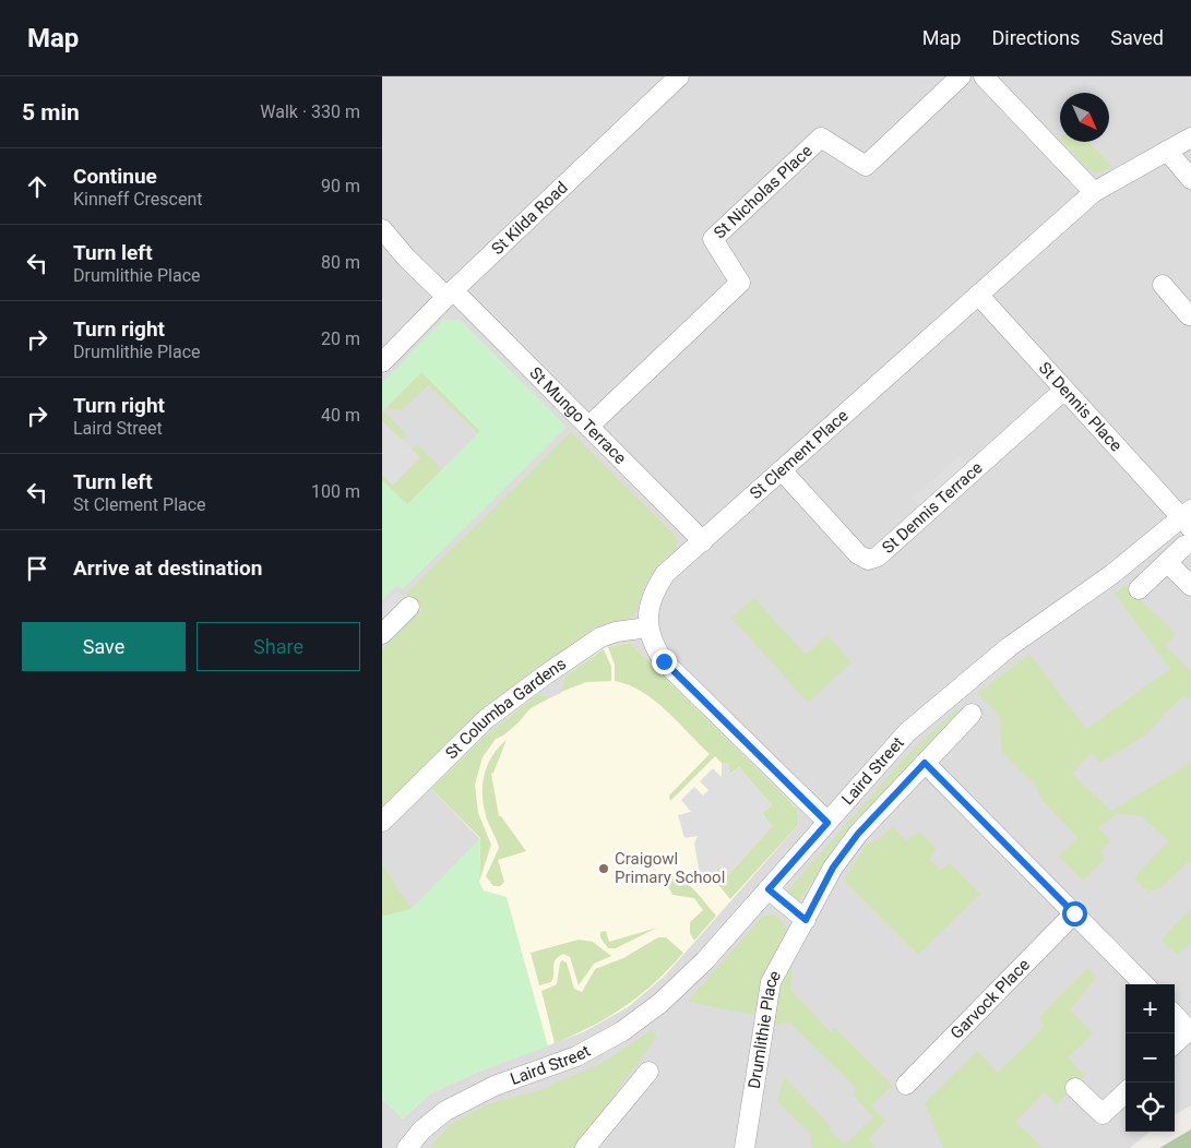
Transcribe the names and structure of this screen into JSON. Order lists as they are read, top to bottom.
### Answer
{
  "streets": {
    "street": [
      "St Nicholas Place",
      "St Kilda Road",
      "St Dennis Place",
      "St Mungo Terrace",
      "St Clement Place",
      "St Dennis Terrace",
      "St Columba Gardens",
      "Laird Street",
      "Garvock Place",
      "Drumlithie Place"
    ]
  },
  "crossings": [
    ["St Nicholas Place", "St Mungo Terrace"],
    ["St Kilda Road", "St Mungo Terrace"],
    ["St Dennis Place", "St Clement Place"],
    ["St Dennis Place", "St Dennis Terrace"],
    ["St Dennis Place", "Laird Street"],
    ["St Mungo Terrace", "St Clement Place"],
    ["St Clement Place", "St Dennis Terrace"],
    ["St Clement Place", "St Columba Gardens"],
    ["St Clement Place", "Laird Street"]
  ],
  "places": ["Craigowl Primary School"],
  "north": "bottom right",
  "page": {
    "header": "Map",
    "nav": ["Map", "Directions", "Saved"],
    "heading": ["5 min", "Walk · 330 m"],
    "list": [
      ["Continue", "Kinneff Crescent", "90 m"],
      ["Turn left", "Drumlithie Place", "80 m"],
      ["Turn right", "Drumlithie Place", "20 m"],
      ["Turn right", "Laird Street", "40 m"],
      ["Turn left", "St Clement Place", "100 m"],
      "Arrive at destination"
    ],
    "buttons": ["Save", "Share"],
    "map_buttons": ["+", "−"]
  }
}
